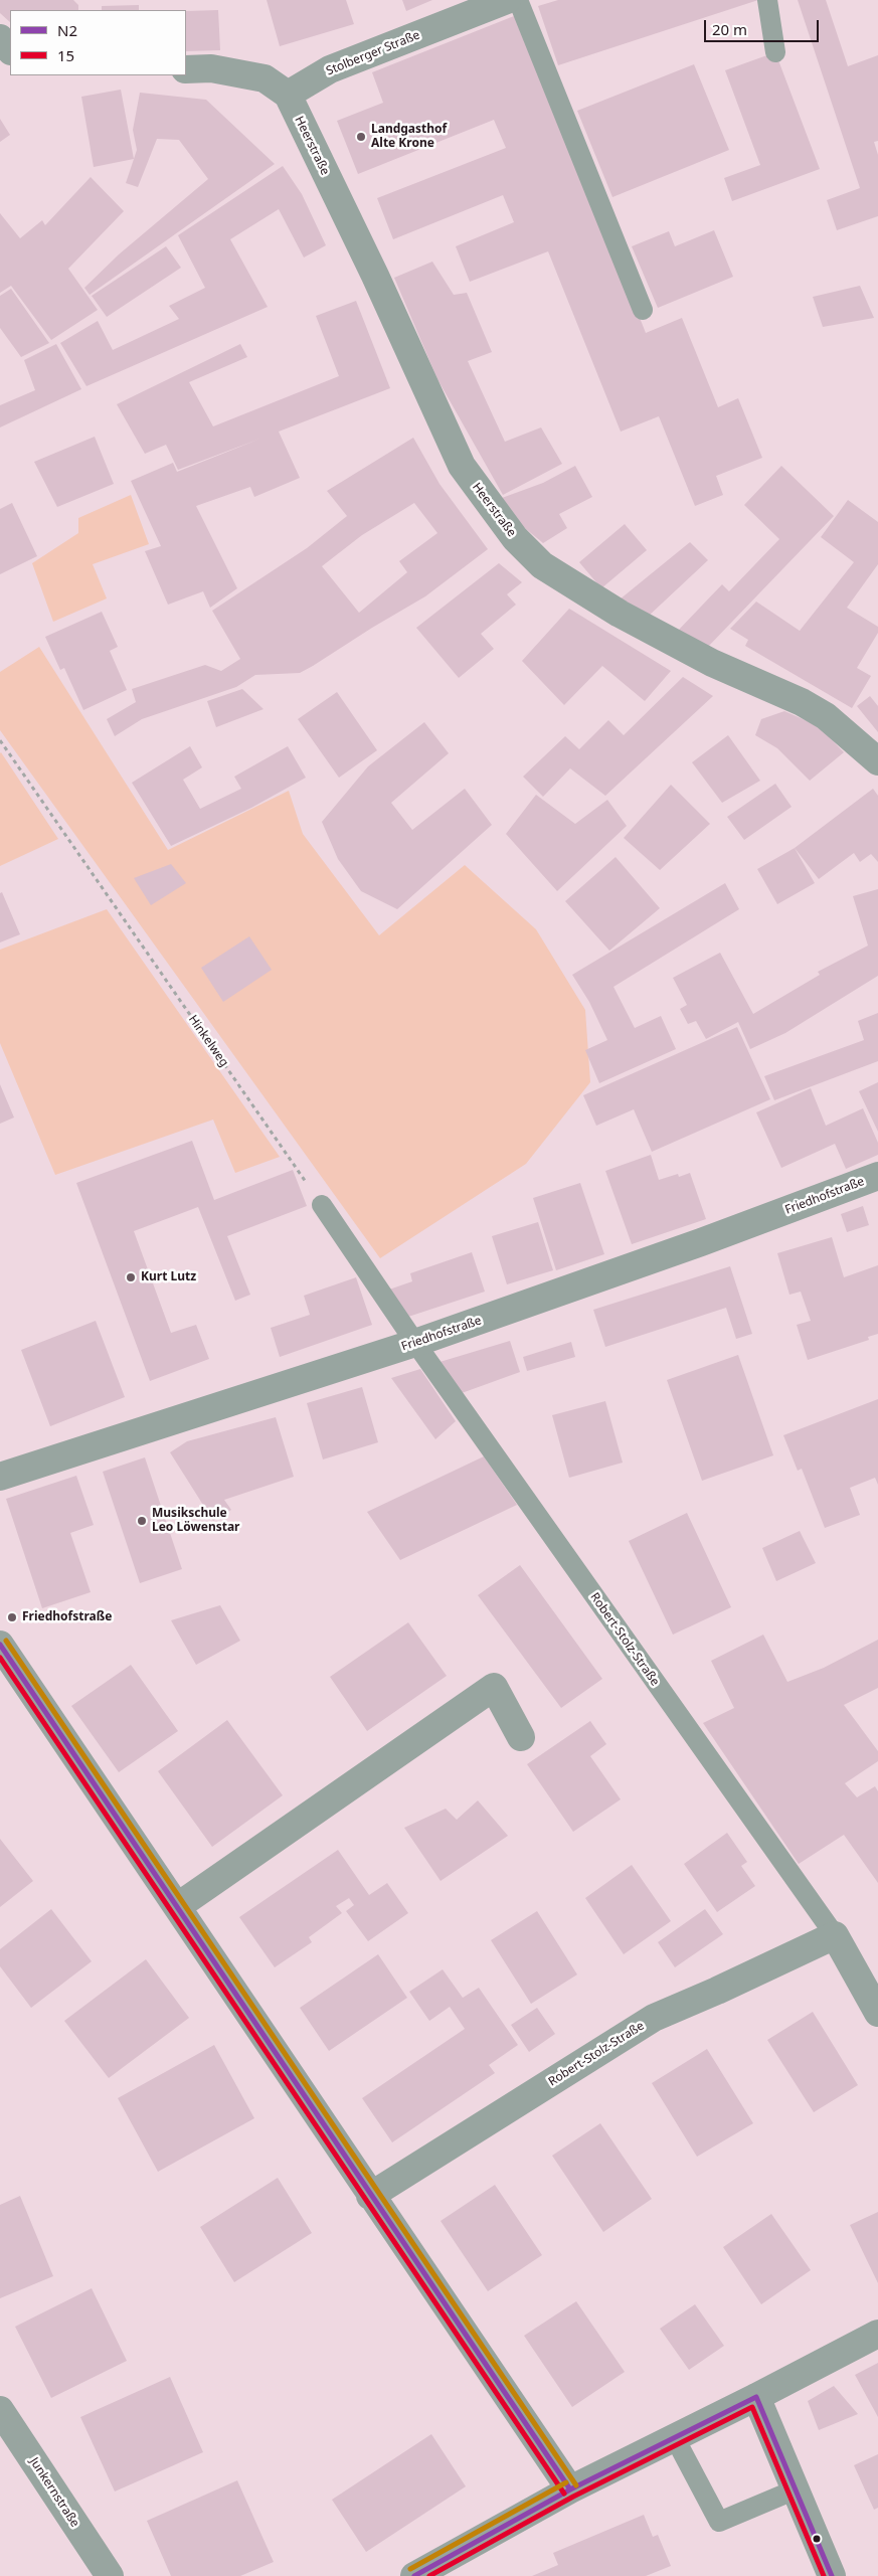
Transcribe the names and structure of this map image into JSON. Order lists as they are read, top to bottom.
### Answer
{
  "streets": {
    "street": [
      "Stolberger Straße",
      "Heerstraße",
      "Friedhofstraße",
      "Robert-Stolz-Straße",
      "Junkernstraße"
    ],
    "path": ["Hinkelweg"]
  },
  "crossings": [
    ["Stolberger Straße", "Heerstraße"],
    ["Friedhofstraße", "Robert-Stolz-Straße"]
  ],
  "places": [
    "Landgasthof Alte Krone",
    "Kurt Lutz",
    "Musikschule Leo Löwenstar",
    "Friedhofstraße"
  ],
  "lines": ["transit line N2", "transit line 15"],
  "legend": ["N2", "15"],
  "scale_bar": "20 m"
}
